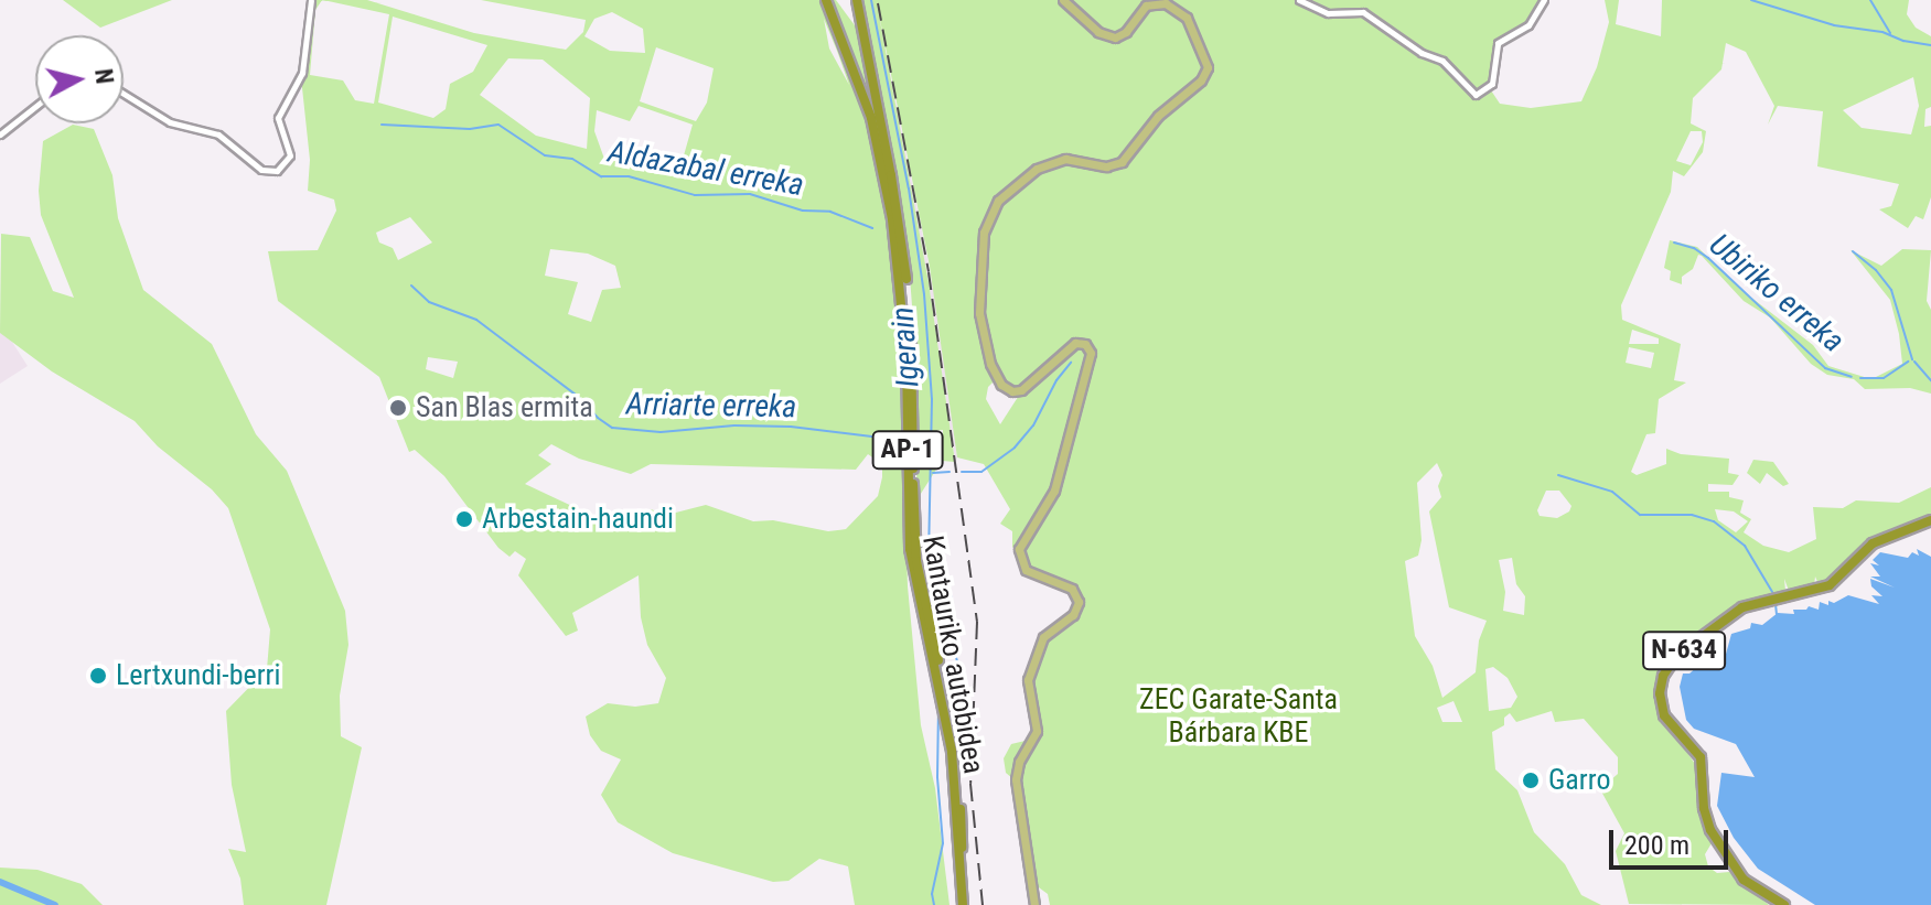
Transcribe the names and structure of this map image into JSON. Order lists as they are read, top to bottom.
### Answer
{
  "streets": {
    "highway": ["AP-1", "N-634", "Kantauriko autobidea"]
  },
  "water": [
    "Aldazabal erreka",
    "Ubiriko erreka",
    "Igerain",
    "Arriarte erreka"
  ],
  "parks": ["ZEC Garate-Santa Bárbara KBE"],
  "places": [
    "San Blas ermita",
    "Arbestain-haundi",
    "Lertxundi-berri",
    "Garro"
  ],
  "scale_bar": "200 m",
  "north": "right"
}
